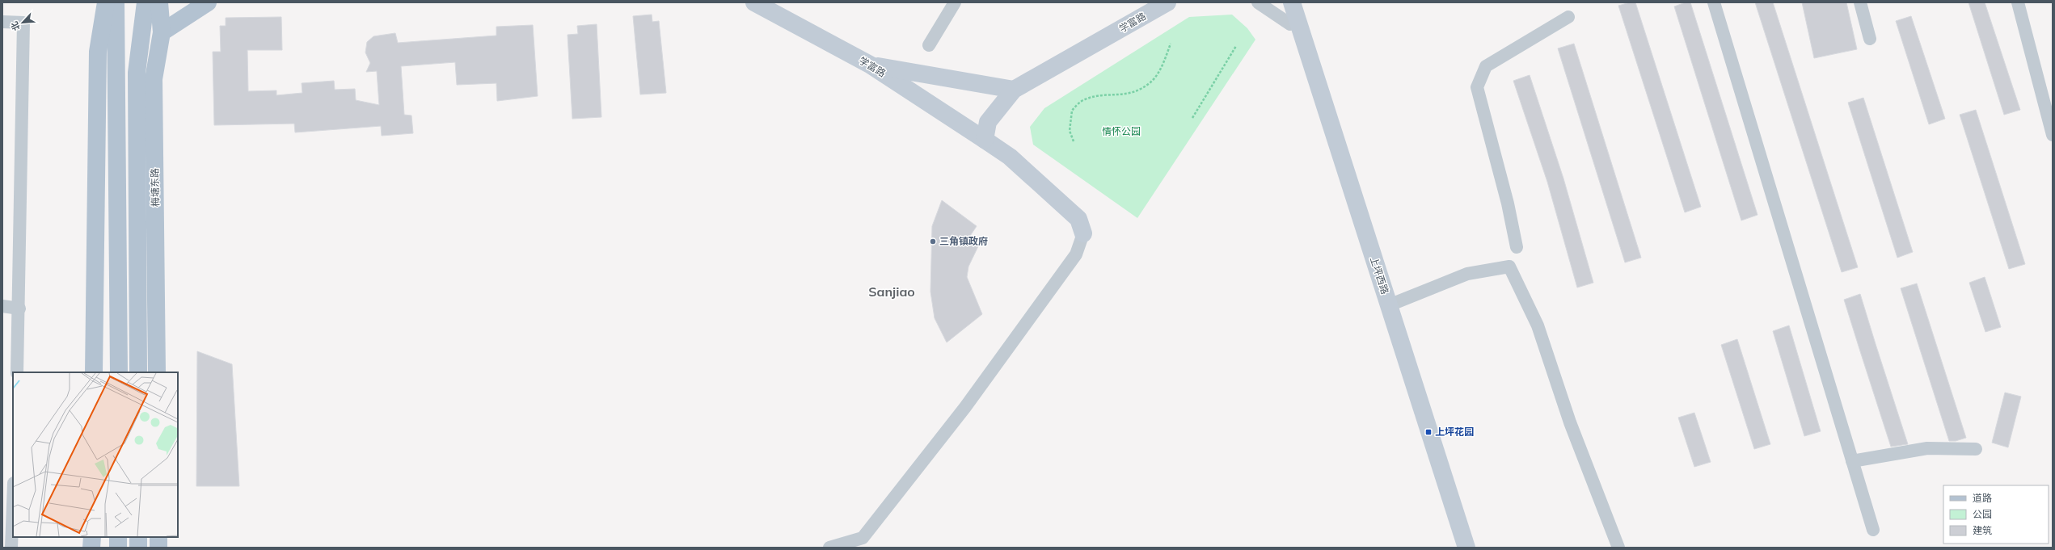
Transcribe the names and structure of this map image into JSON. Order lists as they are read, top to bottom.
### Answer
{
  "streets": {
    "main road": ["梅塘东路"],
    "street": ["学富路", "上坪西路"]
  },
  "districts": ["Sanjiao"],
  "parks": ["情怀公园"],
  "places": {
    "other": ["三角镇政府"],
    "transit": ["上坪花园"]
  },
  "legend": ["道路", "公园", "建筑"],
  "north": "bottom left"
}
